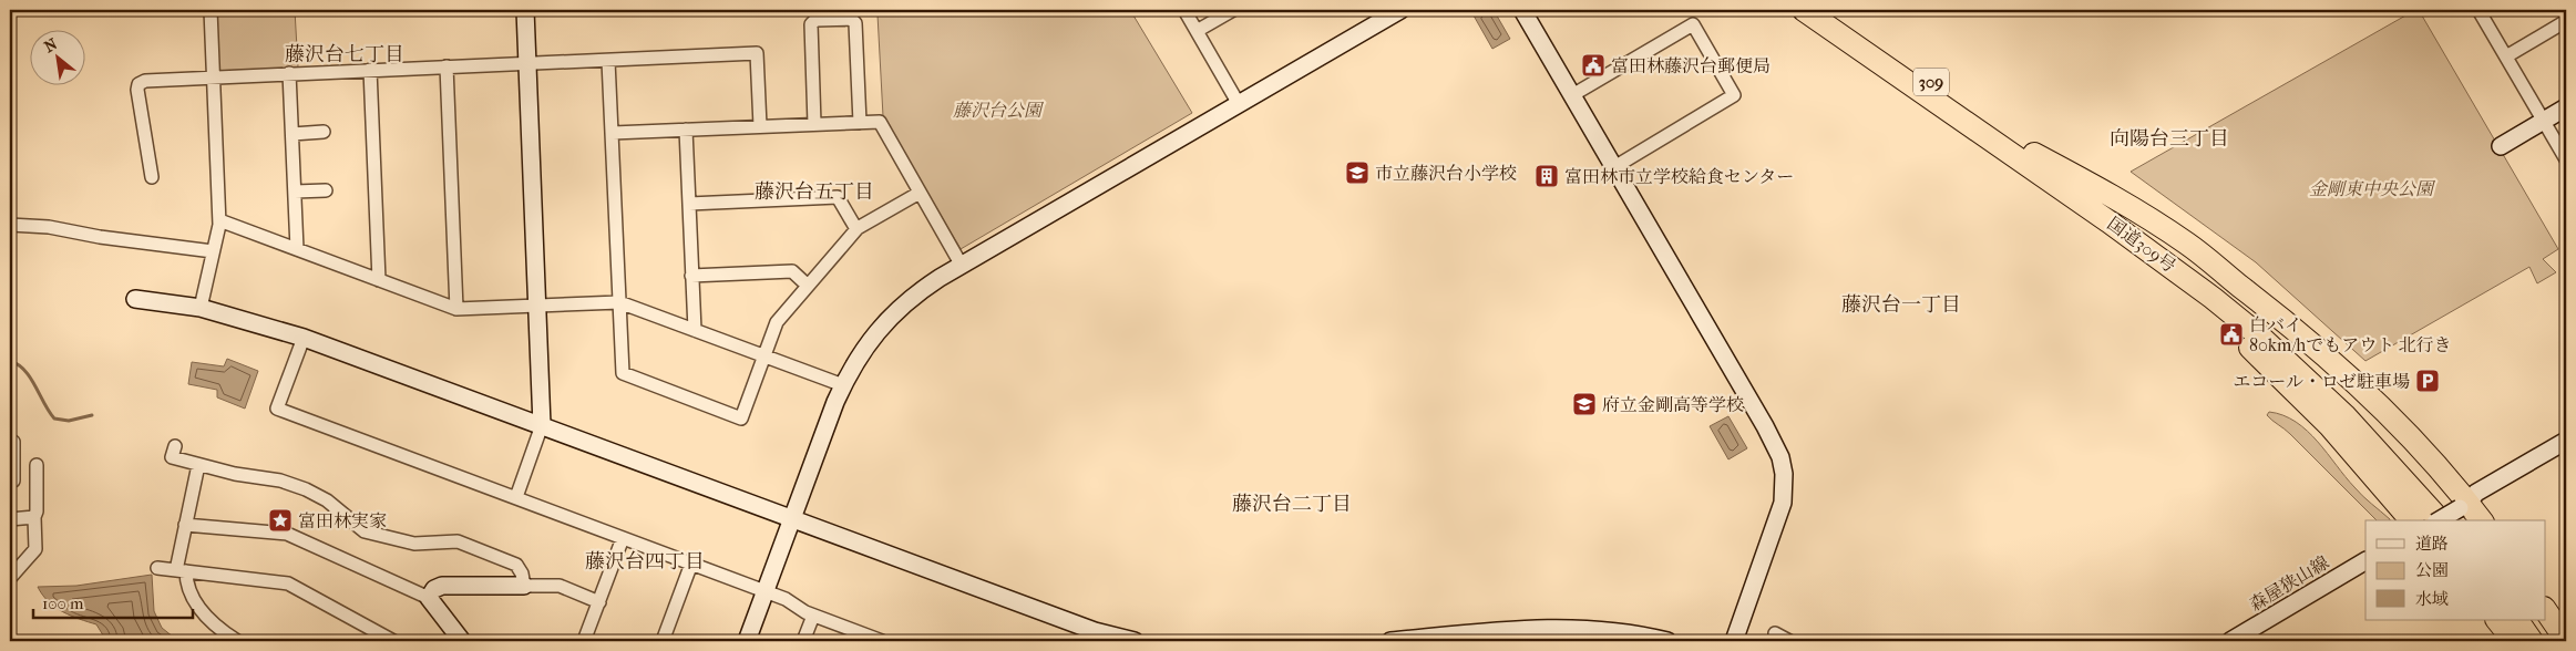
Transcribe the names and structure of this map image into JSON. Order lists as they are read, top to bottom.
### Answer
{
  "streets": {
    "highway": ["309", "国道309号"],
    "street": ["森屋狭山線"]
  },
  "crossings": [
    ["309", "国道309号"]
  ],
  "districts": [
    "藤沢台七丁目",
    "向陽台三丁目",
    "藤沢台五丁目",
    "藤沢台一丁目",
    "藤沢台二丁目",
    "藤沢台四丁目"
  ],
  "parks": ["藤沢台公園", "金剛東中央公園"],
  "places": {
    "public building": ["富田林藤沢台郵便局", "白バイ 80km/hでもアウト 北行き"],
    "school or university": ["市立藤沢台小学校", "府立金剛高等学校"],
    "building": ["富田林市立学校給食センター"],
    "parking": ["エコール・ロゼ駐車場"],
    "place": ["富田林実家"]
  },
  "legend": ["道路", "公園", "水域"],
  "scale_bar": "100 m",
  "north": "top left"
}
